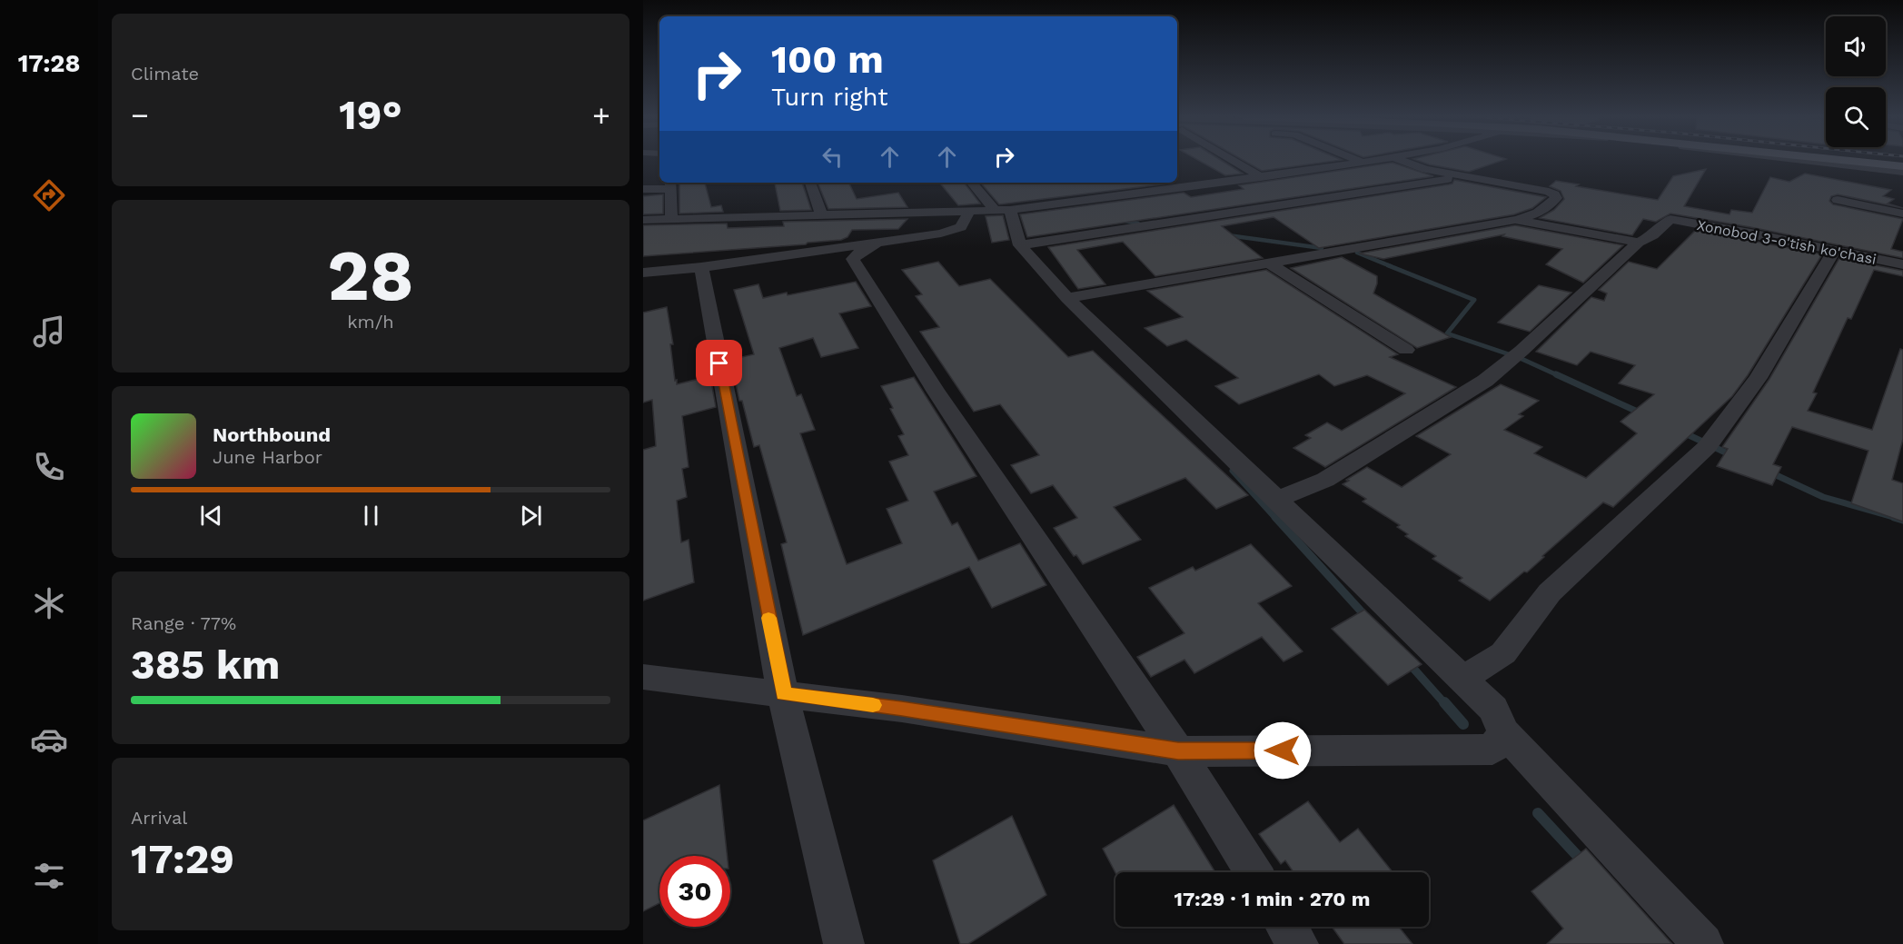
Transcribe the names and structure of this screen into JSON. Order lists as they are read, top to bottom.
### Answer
{
  "streets": {
    "street": ["Xonobod 3-o'tish ko'chasi"]
  },
  "page": {
    "tabs": "17:28",
    "tile": [
      "Climate",
      ["28", "km/h"],
      ["Range · 77%", "385 km"],
      ["Arrival", "17:29"]
    ],
    "turn": ["100 m", "Turn right"],
    "heat": ["−", "19°", "+"],
    "song": ["Northbound", "June Harbor"],
    "limit": "30",
    "trip": "17:29 · 1 min · 270 m"
  }
}
